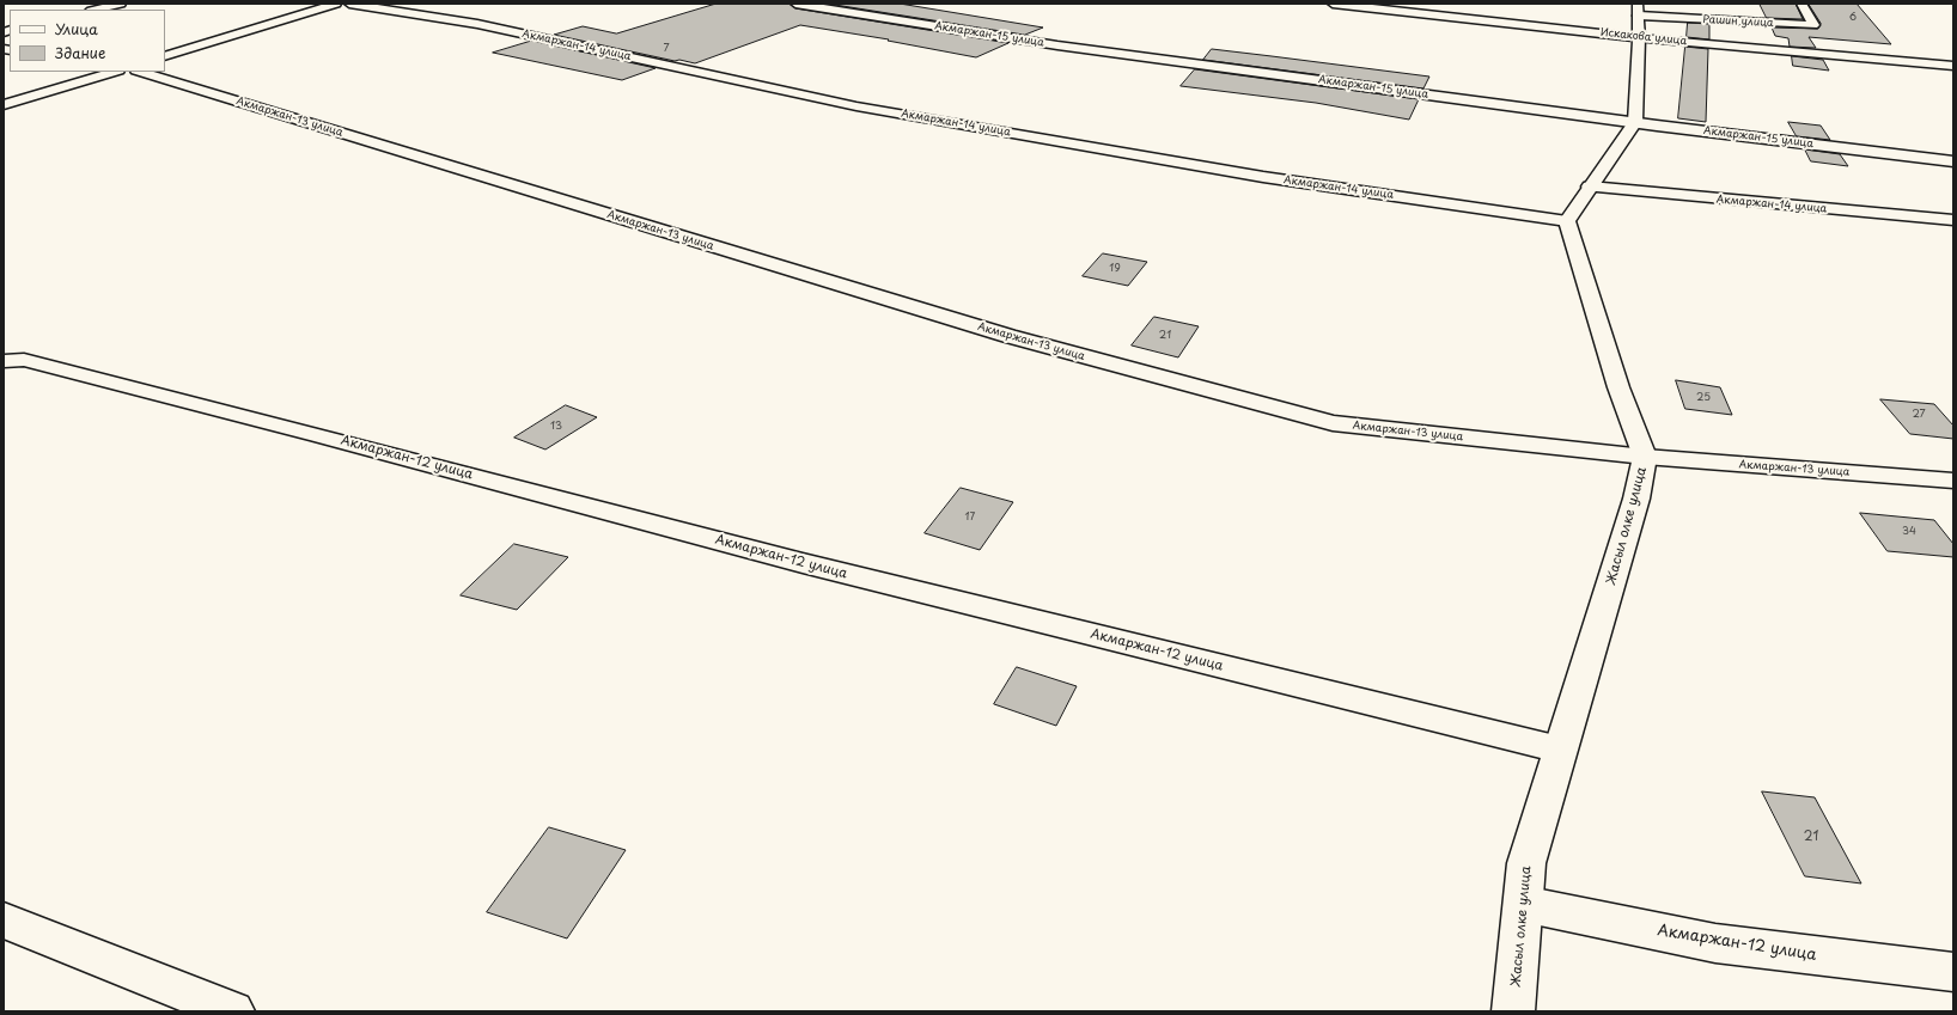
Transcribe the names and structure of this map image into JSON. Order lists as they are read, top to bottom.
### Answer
{
  "streets": {
    "street": [
      "Рашин улица",
      "Акмаржан-15 улица",
      "Искакова улица",
      "Акмаржан-14 улица",
      "Акмаржан-13 улица",
      "Акмаржан-12 улица",
      "Жасыл олке улица"
    ]
  },
  "crossings": [
    ["Рашин улица", "Искакова улица"],
    ["Акмаржан-14 улица", "Жасыл олке улица"],
    ["Акмаржан-13 улица", "Жасыл олке улица"],
    ["Акмаржан-12 улица", "Жасыл олке улица"]
  ],
  "house_numbers": [
    "6",
    "7",
    "19",
    "21",
    "25",
    "27",
    "13",
    "17",
    "34",
    "21"
  ],
  "legend": ["Улица", "Здание"]
}
